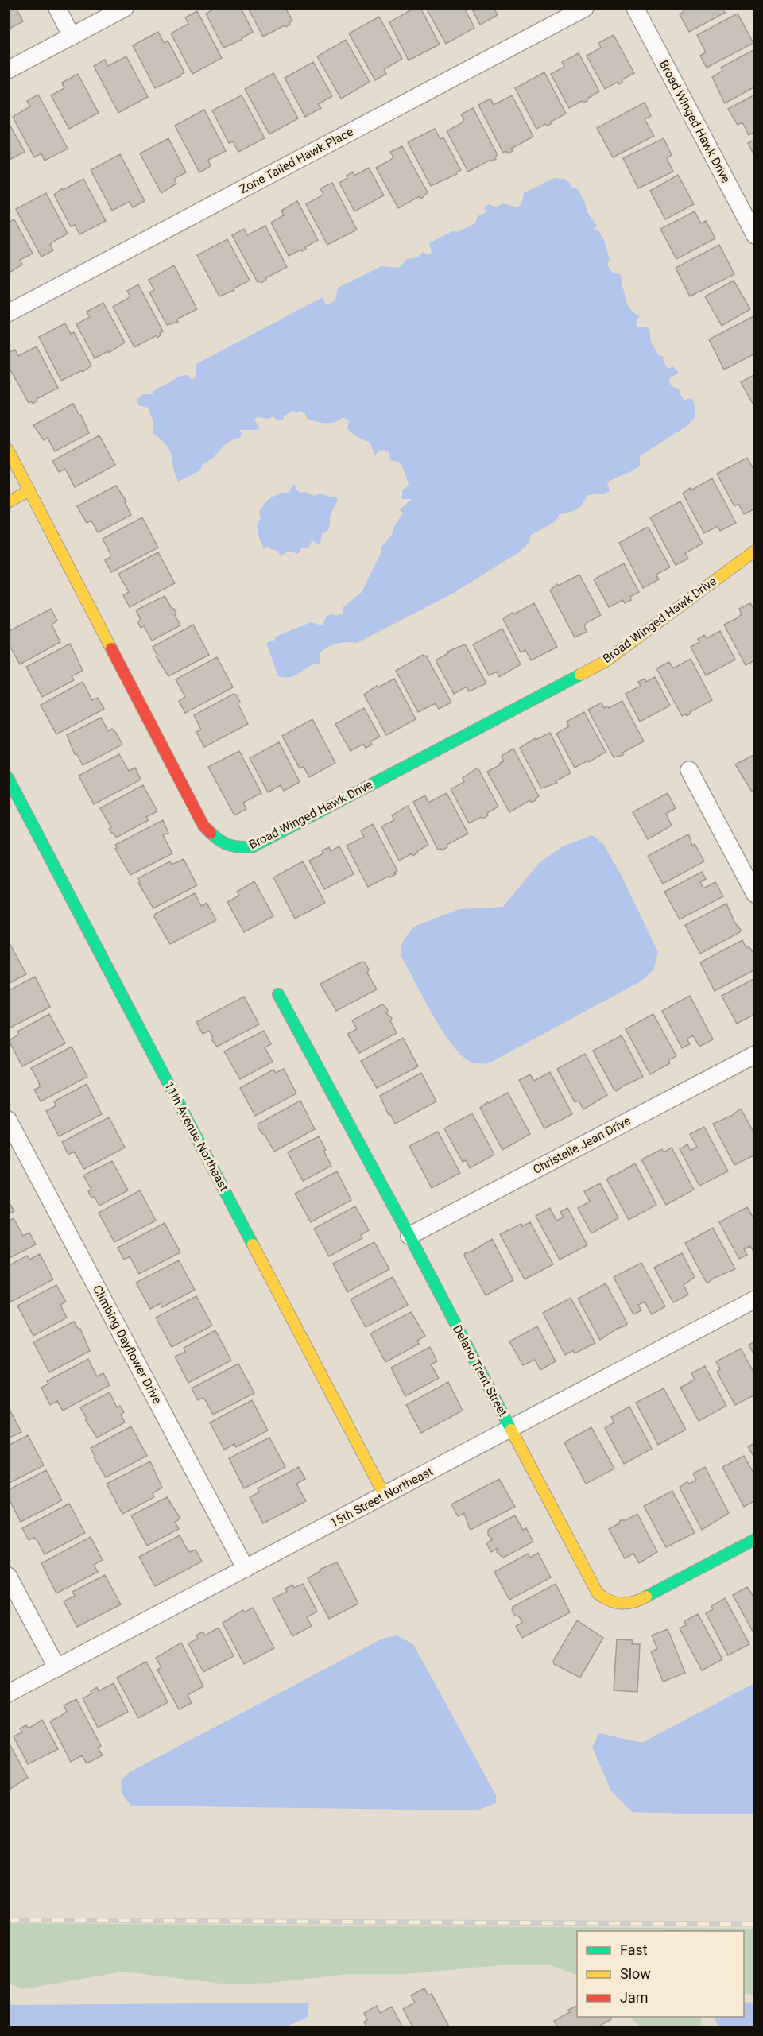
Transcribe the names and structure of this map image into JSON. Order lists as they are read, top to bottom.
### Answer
{
  "streets": {
    "street": [
      "Broad Winged Hawk Drive",
      "Zone Tailed Hawk Place",
      "11th Avenue Northeast",
      "Christelle Jean Drive",
      "Climbing Dayflower Drive",
      "Delano Trent Street",
      "15th Street Northeast"
    ]
  },
  "crossings": [
    ["11th Avenue Northeast", "15th Street Northeast"],
    ["Christelle Jean Drive", "Delano Trent Street"],
    ["Climbing Dayflower Drive", "15th Street Northeast"],
    ["Delano Trent Street", "15th Street Northeast"]
  ],
  "legend": ["Fast", "Slow", "Jam"]
}
